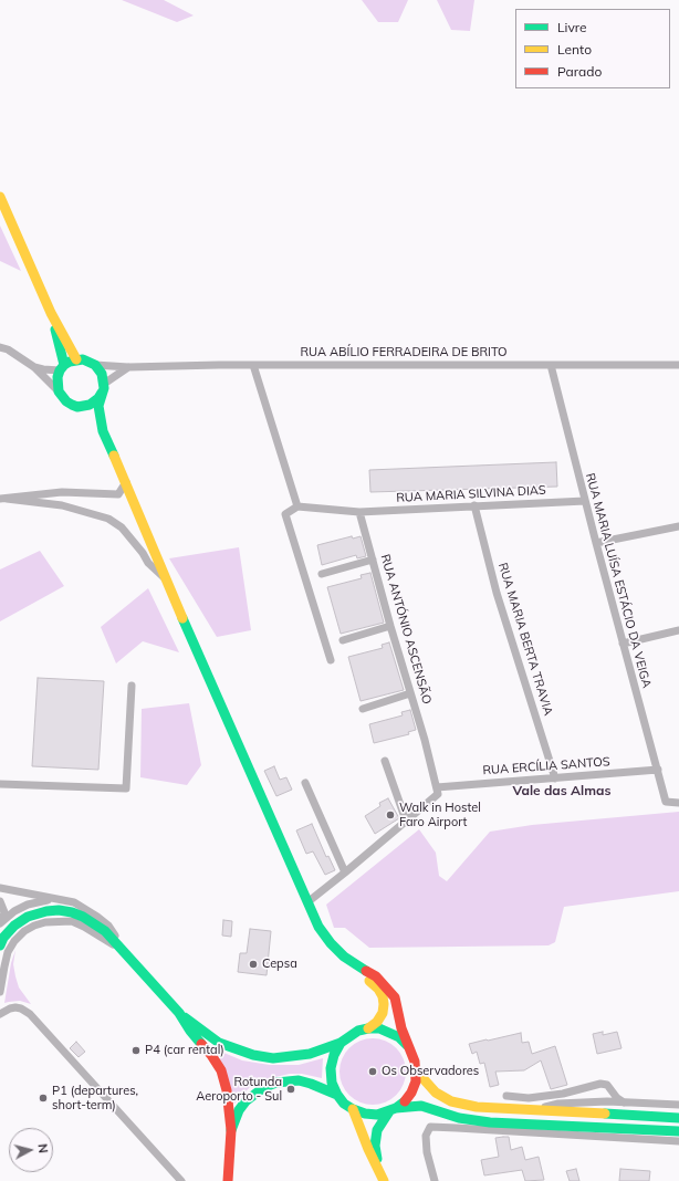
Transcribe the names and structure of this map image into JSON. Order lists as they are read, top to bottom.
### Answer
{
  "streets": {
    "street": [
      "RUA ABÍLIO FERRADEIRA DE BRITO",
      "RUA MARIA SILVINA DIAS",
      "RUA MARIA LUÍSA ESTÁCIO DA VEIGA",
      "RUA ANTÓNIO ASCENSÃO",
      "RUA MARIA BERTA TRAVIA",
      "RUA ERCÍLIA SANTOS"
    ]
  },
  "crossings": [
    ["RUA ABÍLIO FERRADEIRA DE BRITO", "RUA MARIA LUÍSA ESTÁCIO DA VEIGA"],
    ["RUA MARIA SILVINA DIAS", "RUA MARIA LUÍSA ESTÁCIO DA VEIGA"],
    ["RUA MARIA SILVINA DIAS", "RUA ANTÓNIO ASCENSÃO"],
    ["RUA MARIA SILVINA DIAS", "RUA MARIA BERTA TRAVIA"],
    ["RUA MARIA LUÍSA ESTÁCIO DA VEIGA", "RUA ERCÍLIA SANTOS"],
    ["RUA ANTÓNIO ASCENSÃO", "RUA ERCÍLIA SANTOS"],
    ["RUA MARIA BERTA TRAVIA", "RUA ERCÍLIA SANTOS"]
  ],
  "districts": ["Vale das Almas"],
  "places": [
    "Walk in Hostel Faro Airport",
    "Cepsa",
    "P4 (car rental)",
    "Os Observadores",
    "Rotunda Aeroporto - Sul",
    "P1 (departures, short-term)"
  ],
  "legend": ["Livre", "Lento", "Parado"],
  "north": "right"
}
